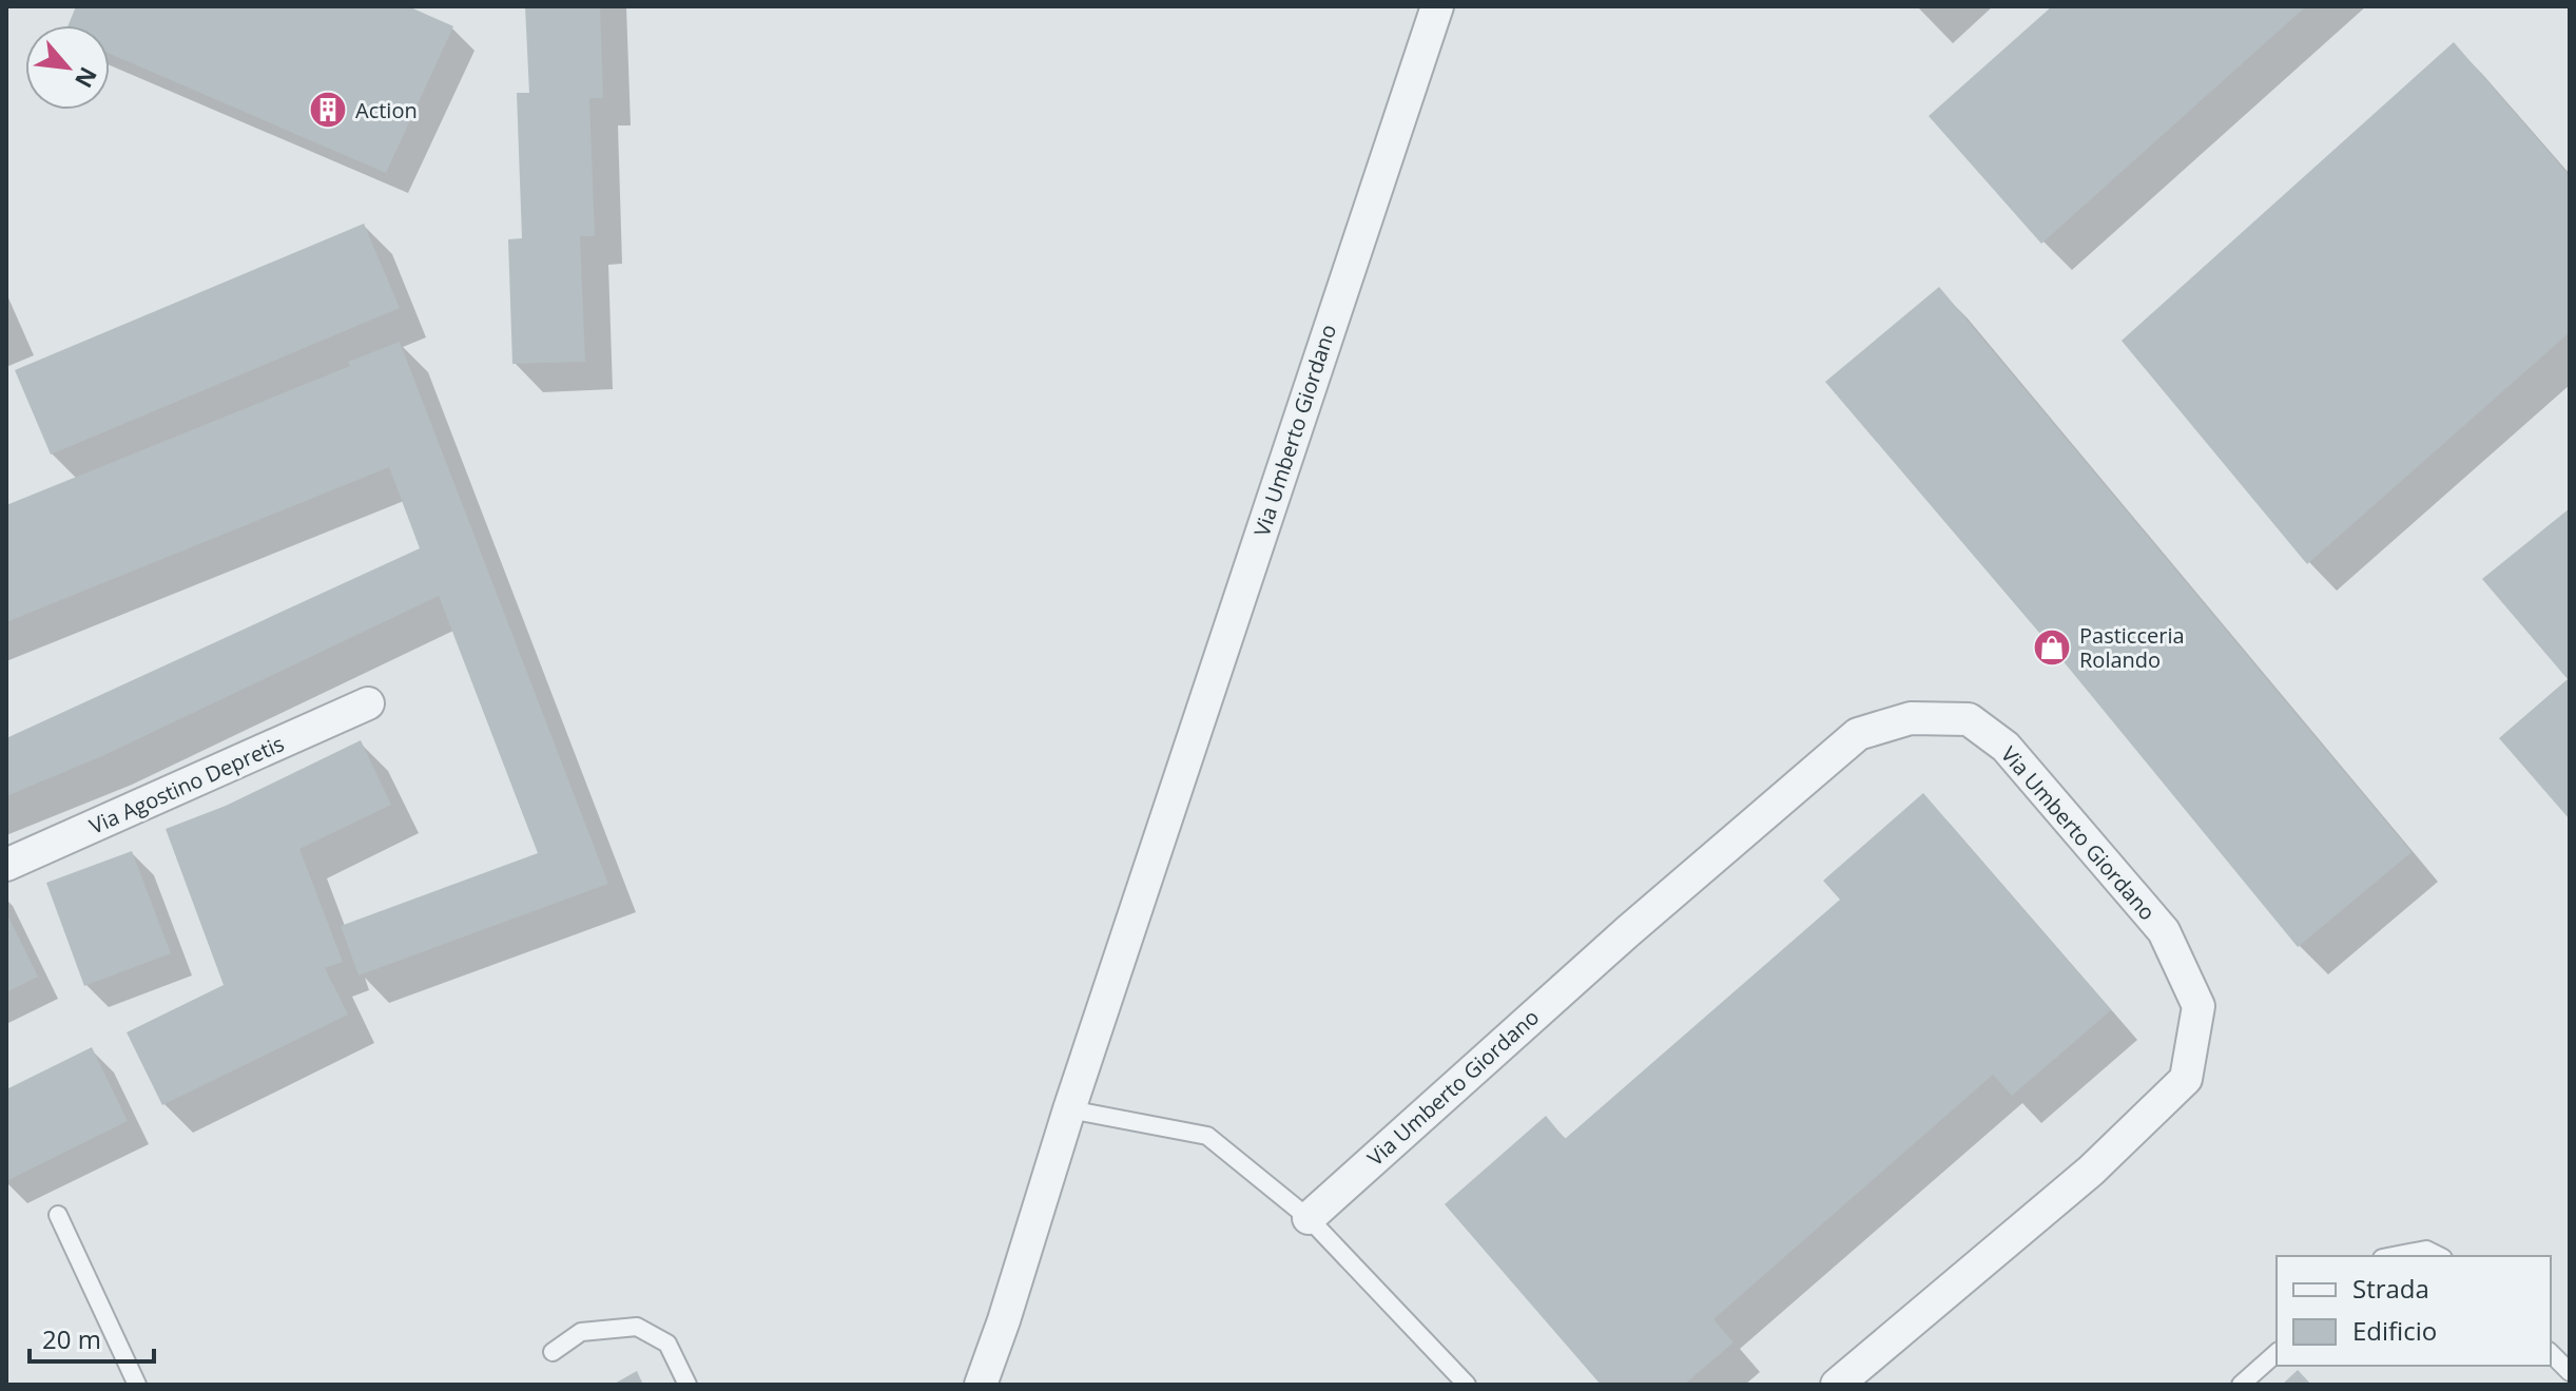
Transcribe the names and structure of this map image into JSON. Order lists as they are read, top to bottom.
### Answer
{
  "streets": {
    "street": ["Via Umberto Giordano", "Via Agostino Depretis"]
  },
  "places": {
    "building": ["Action"],
    "shop": ["Pasticceria Rolando"]
  },
  "legend": ["Strada", "Edificio"],
  "scale_bar": "20 m",
  "north": "bottom right"
}
